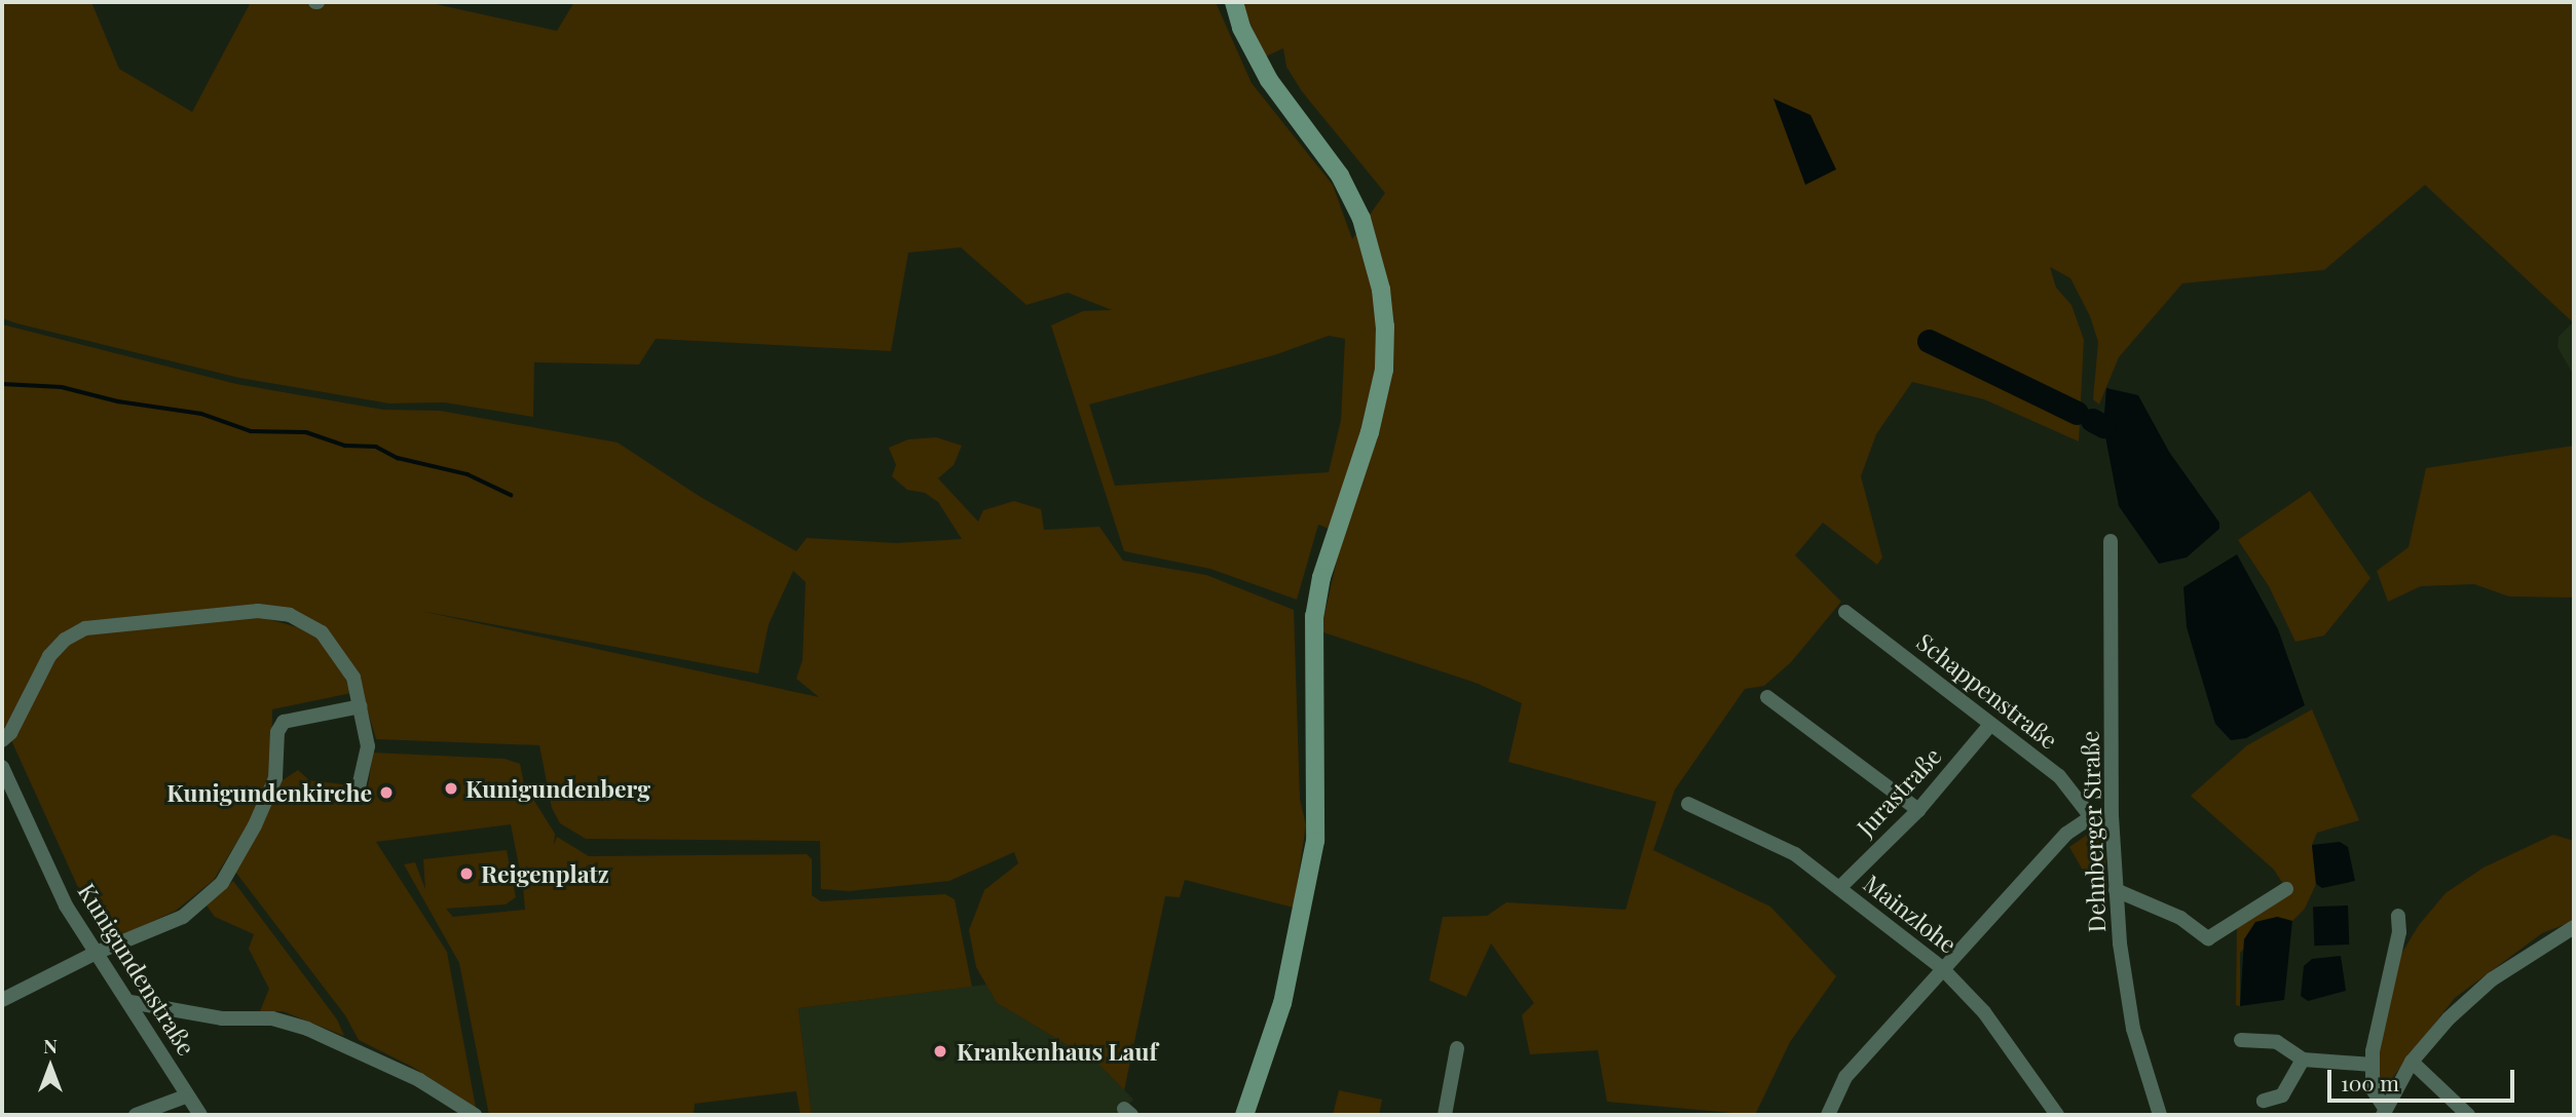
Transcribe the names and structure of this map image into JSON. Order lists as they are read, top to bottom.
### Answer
{
  "streets": {
    "street": [
      "Schappenstraße",
      "Jurastraße",
      "Dehnberger Straße",
      "Mainzlohe",
      "Kunigundenstraße"
    ]
  },
  "crossings": [
    ["Schappenstraße", "Jurastraße"],
    ["Jurastraße", "Mainzlohe"]
  ],
  "places": [
    "Kunigundenberg",
    "Kunigundenkirche",
    "Reigenplatz",
    "Krankenhaus Lauf"
  ],
  "scale_bar": "100 m",
  "north": "top"
}
